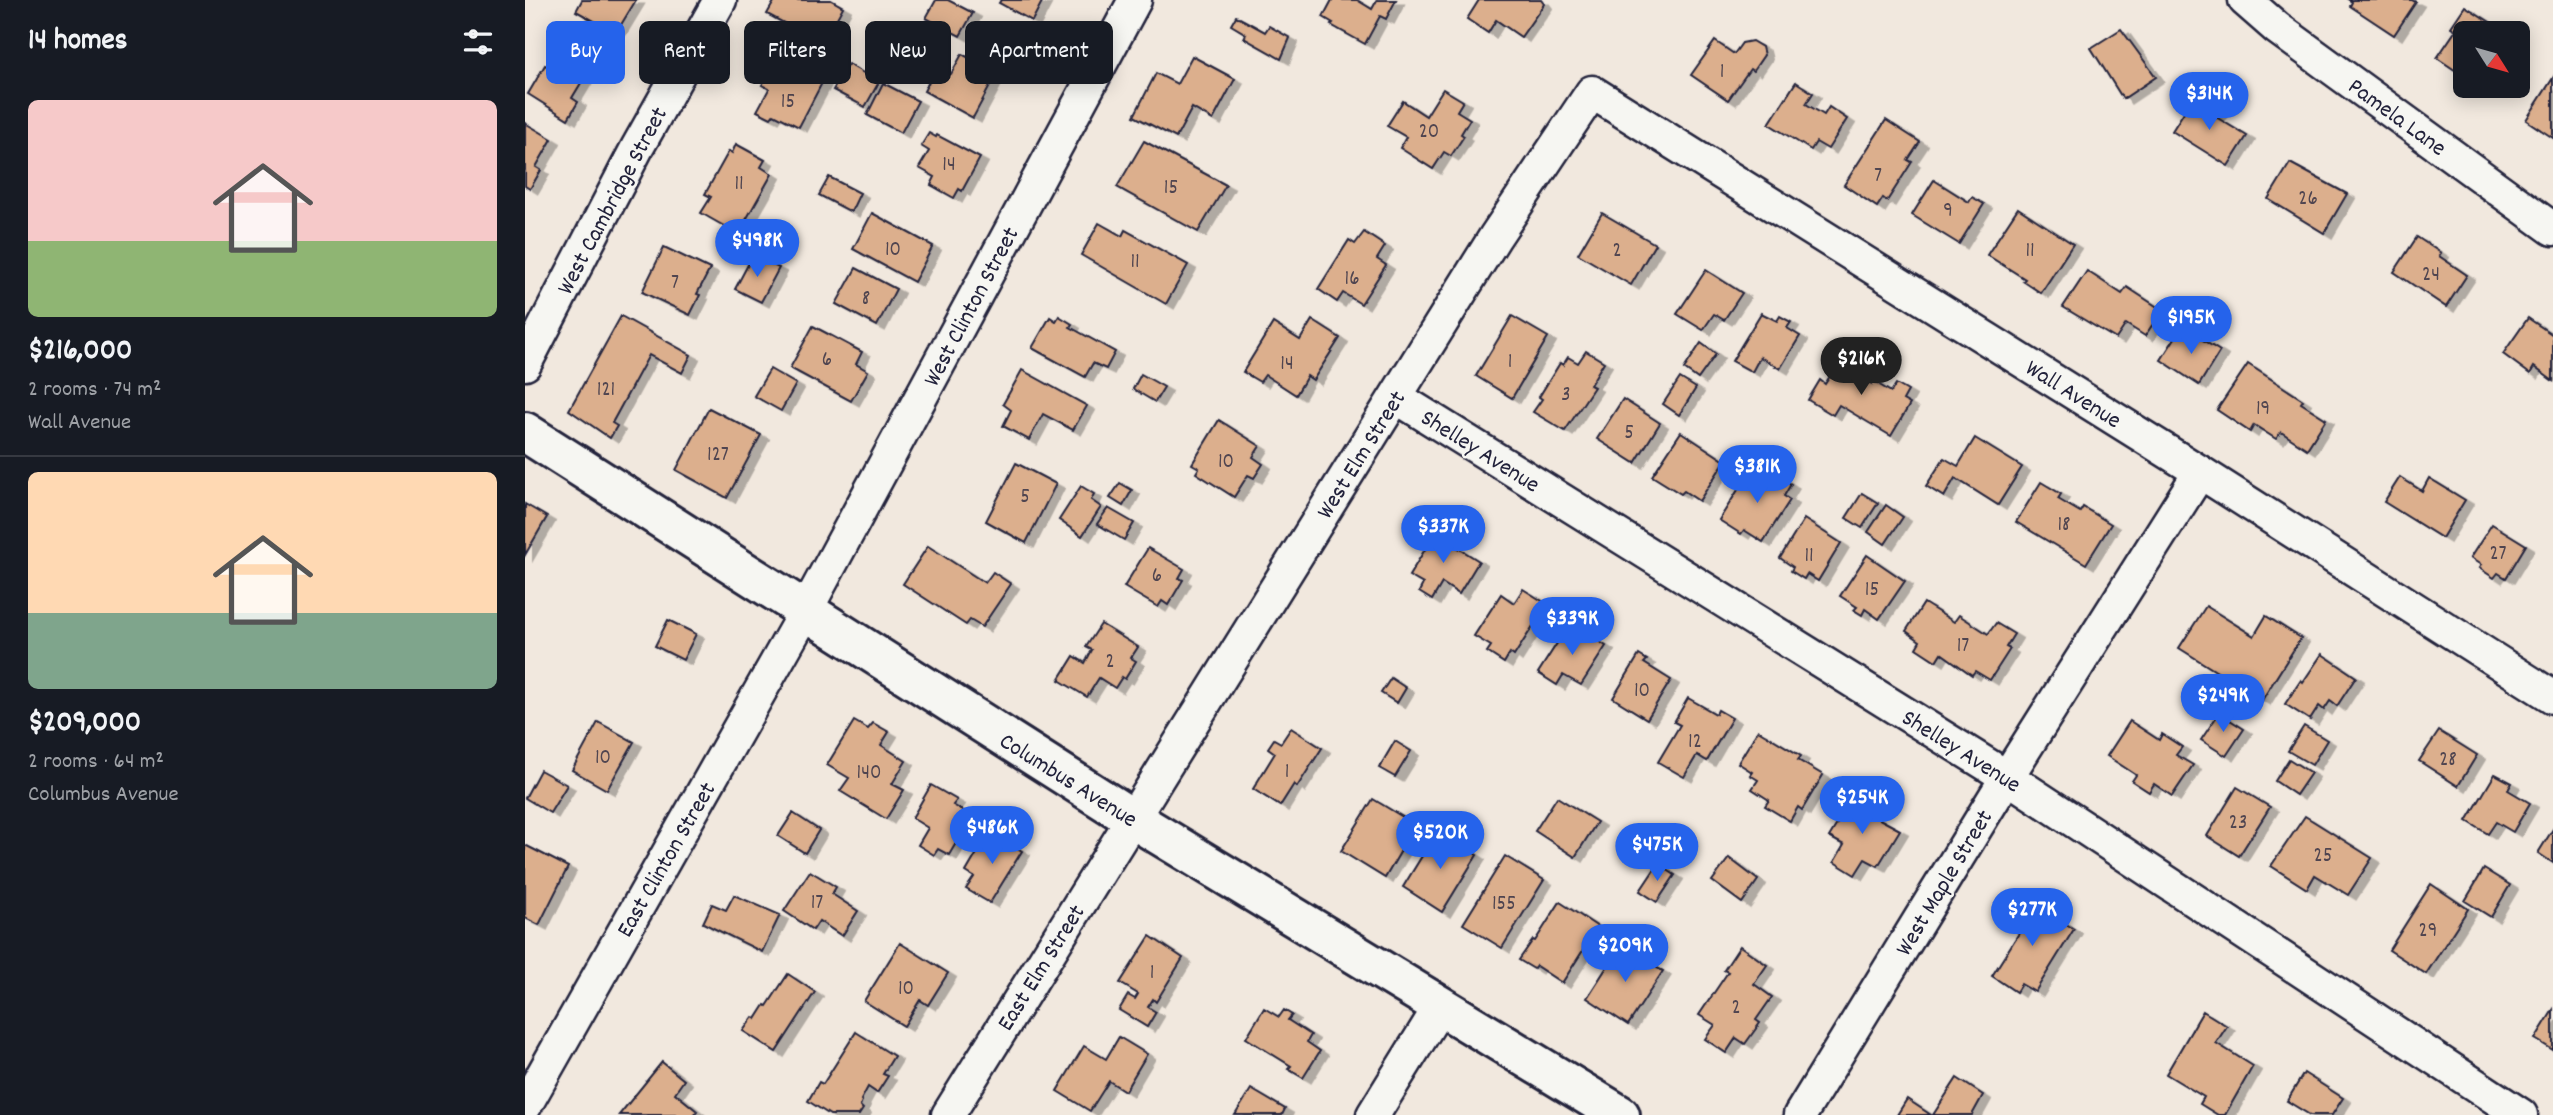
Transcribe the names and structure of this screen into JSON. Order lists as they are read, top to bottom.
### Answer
{
  "streets": {
    "street": [
      "Pamela Lane",
      "West Cambridge Street",
      "West Clinton Street",
      "Wall Avenue",
      "Shelley Avenue",
      "West Elm Street",
      "Columbus Avenue",
      "East Clinton Street",
      "West Maple Street",
      "East Elm Street"
    ]
  },
  "crossings": [
    ["West Clinton Street", "Columbus Avenue"],
    ["West Clinton Street", "East Clinton Street"],
    ["Wall Avenue", "West Elm Street"],
    ["Wall Avenue", "West Maple Street"],
    ["Shelley Avenue", "West Elm Street"],
    ["Shelley Avenue", "West Maple Street"],
    ["West Elm Street", "Columbus Avenue"],
    ["West Elm Street", "East Elm Street"],
    ["Columbus Avenue", "East Clinton Street"],
    ["Columbus Avenue", "East Elm Street"]
  ],
  "house_numbers": [
    "1",
    "15",
    "20",
    "14",
    "7",
    "11",
    "15",
    "26",
    "9",
    "10",
    "2",
    "11",
    "11",
    "24",
    "16",
    "7",
    "8",
    "6",
    "1",
    "14",
    "121",
    "3",
    "19",
    "5",
    "127",
    "10",
    "5",
    "18",
    "27",
    "11",
    "6",
    "15",
    "17",
    "2",
    "10",
    "12",
    "10",
    "28",
    "1",
    "140",
    "23",
    "25",
    "17",
    "155",
    "29",
    "1",
    "10",
    "2"
  ],
  "north": "bottom right",
  "page": {
    "heading": "14 homes",
    "chip": [
      "Buy",
      "Rent",
      "Filters",
      "New",
      "Apartment"
    ],
    "price": [
      "$314K",
      "$498K",
      "$195K",
      "$216K",
      "$381K",
      "$337K",
      "$339K",
      "$249K",
      "$254K",
      "$486K",
      "$520K",
      "$475K",
      "$277K",
      "$209K"
    ],
    "list": [
      {
        "name": "$216,000",
        "note": "2 rooms · 74 m² · Wall Avenue"
      },
      {
        "name": "$209,000",
        "note": "2 rooms · 64 m² · Columbus Avenue"
      }
    ]
  }
}
